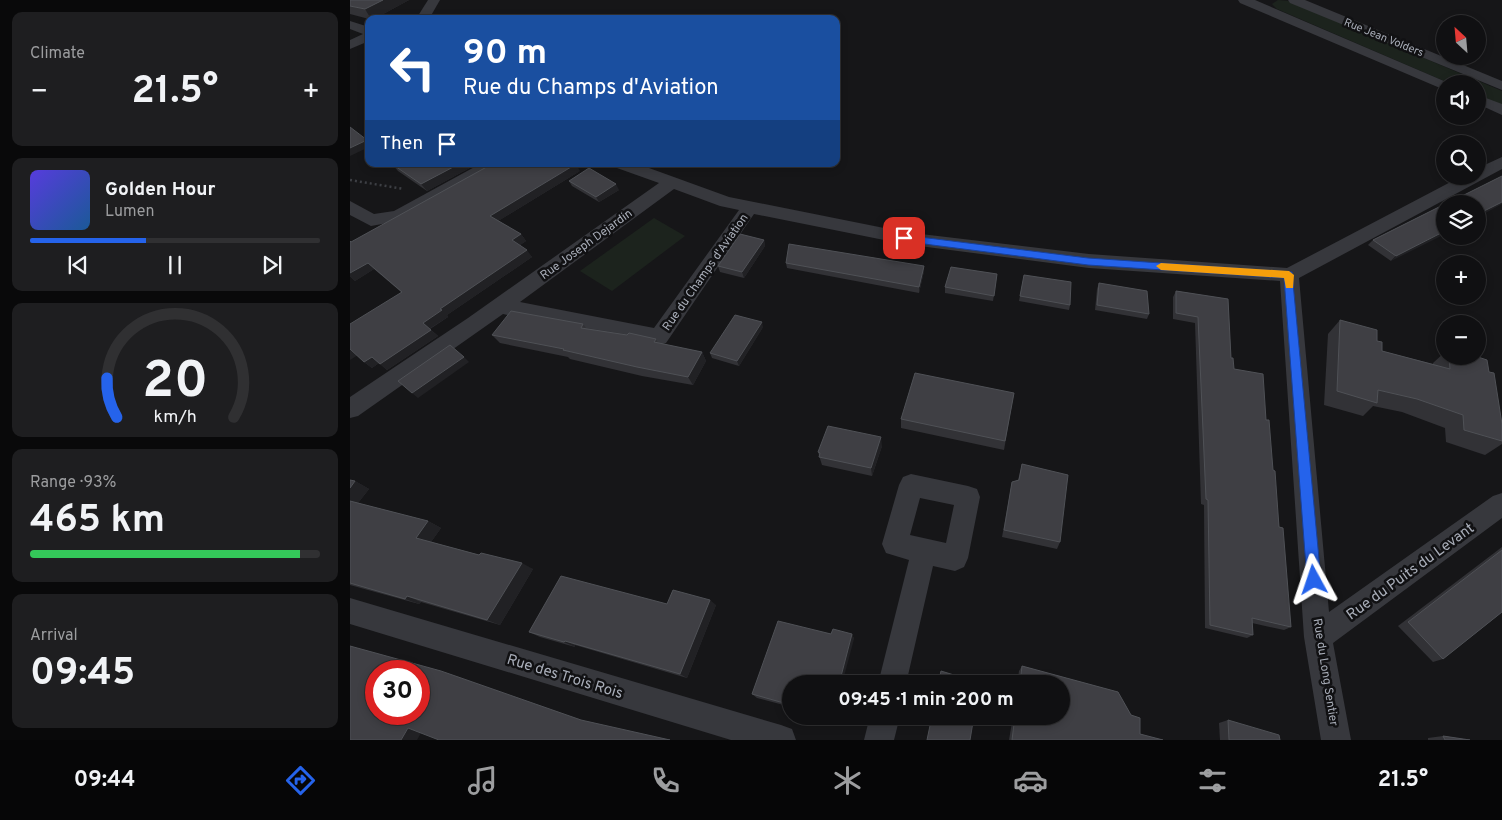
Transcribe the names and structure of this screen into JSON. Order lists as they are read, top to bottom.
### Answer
{
  "streets": {
    "street": [
      "Rue Jean Volders",
      "Rue Joseph Dejardin",
      "Rue du Champs d'Aviation",
      "Rue du Puits du Levant",
      "Rue du Long Sentier",
      "Rue des Trois Rois"
    ]
  },
  "crossings": [
    ["Rue Joseph Dejardin", "Rue du Champs d'Aviation"],
    ["Rue du Champs d'Aviation", "Rue du Long Sentier"],
    ["Rue du Puits du Levant", "Rue du Long Sentier"]
  ],
  "north": "top left",
  "page": {
    "tile": [
      "Climate",
      ["Range · 93%", "465 km"],
      ["Arrival", "09:45"]
    ],
    "map_buttons": ["+", "−"],
    "turn": ["90 m", "Rue du Champs d'Aviation"],
    "heat": ["−", "21.5°", "+"],
    "then": "Then",
    "song": ["Golden Hour", "Lumen"],
    "limit": "30",
    "trip": "09:45 · 1 min · 200 m",
    "tabs": ["09:44", "21.5°"],
    "gauge": ["20", "km/h"]
  }
}
